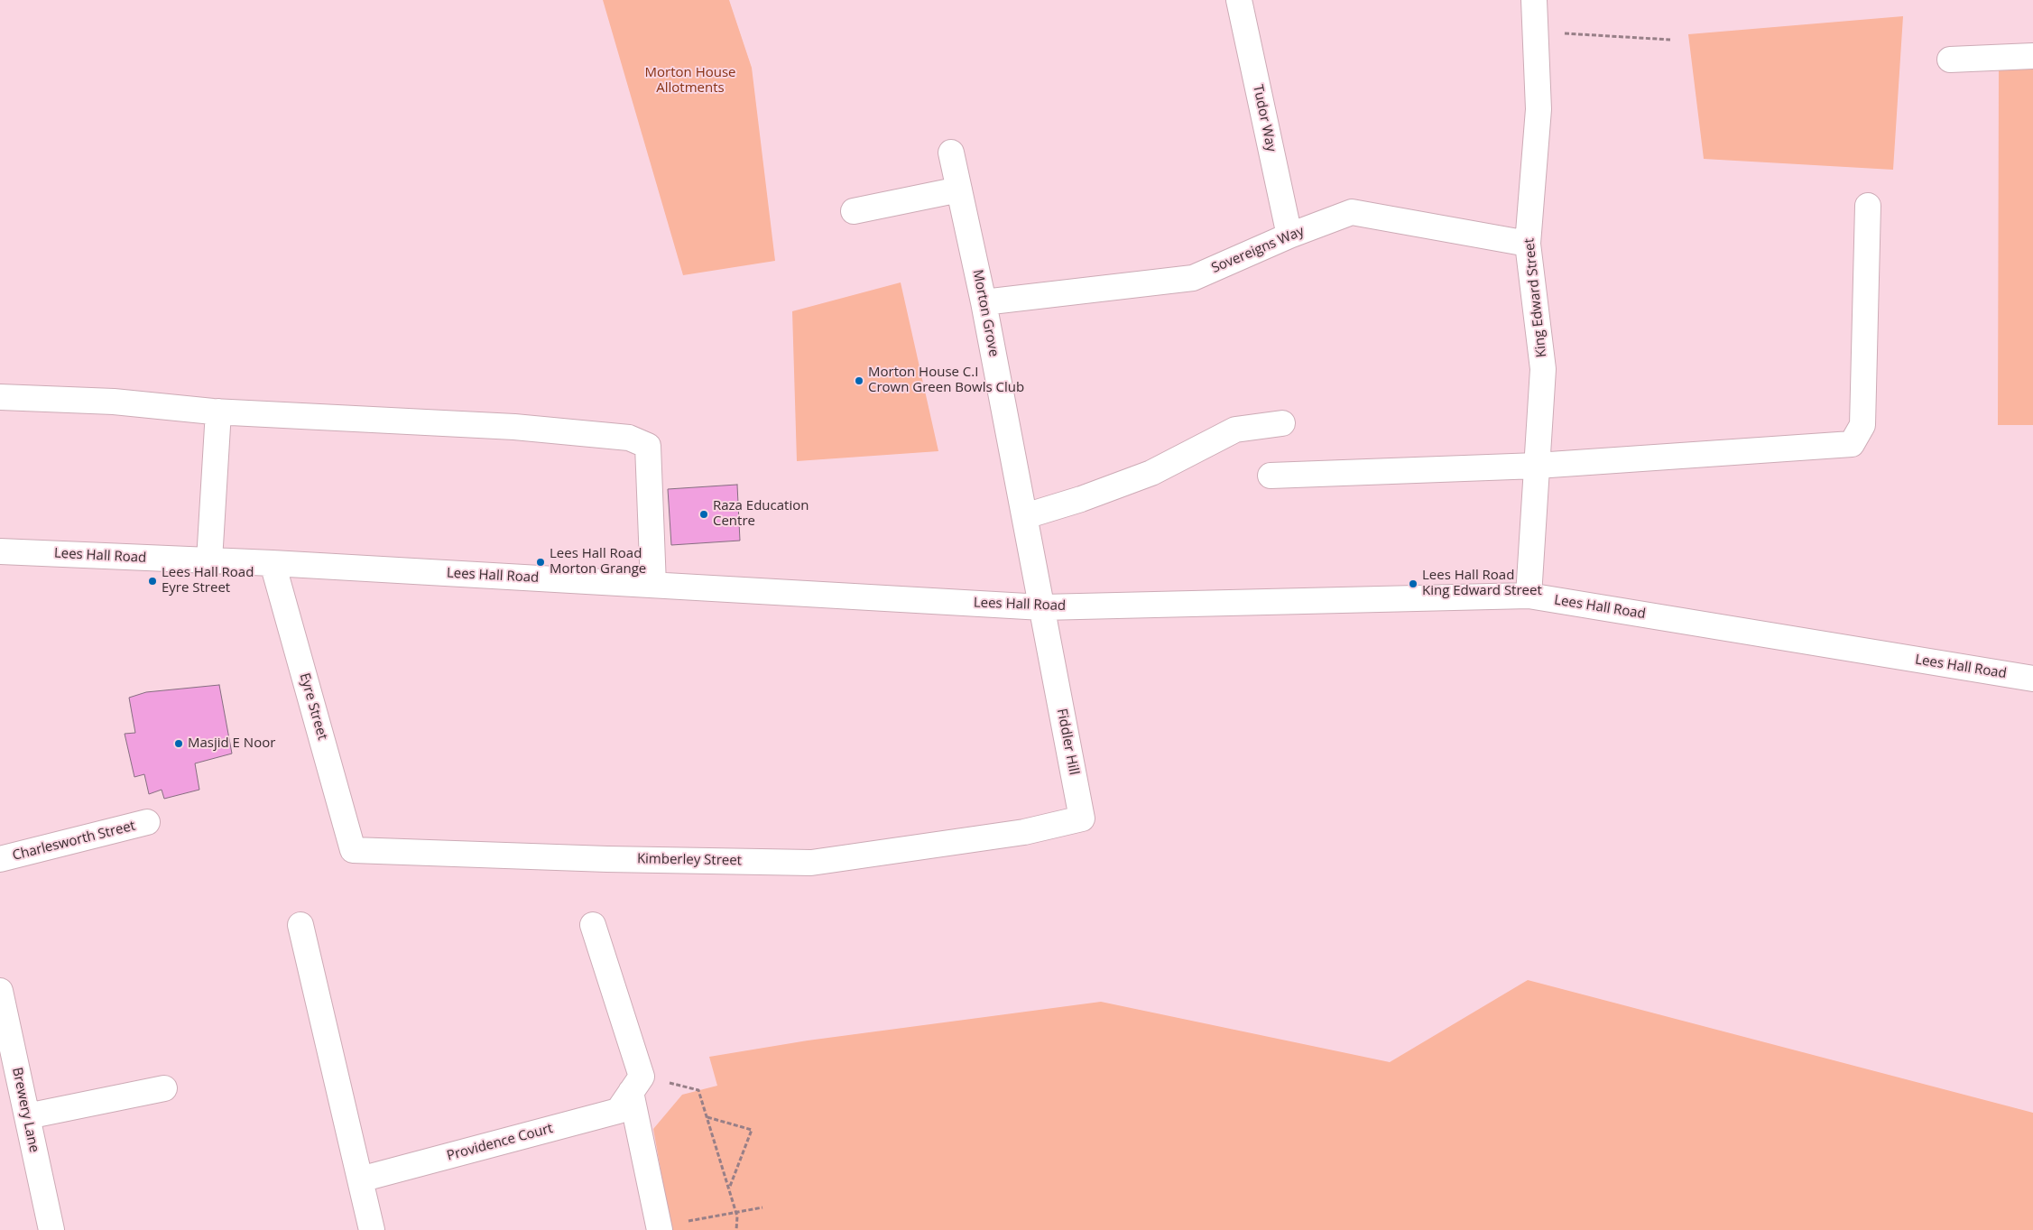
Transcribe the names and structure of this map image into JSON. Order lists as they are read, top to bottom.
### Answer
{
  "streets": {
    "street": [
      "Tudor Way",
      "Sovereigns Way",
      "King Edward Street",
      "Morton Grove",
      "Lees Hall Road",
      "Eyre Street",
      "Fiddler Hill",
      "Charlesworth Street",
      "Kimberley Street",
      "Brewery Lane",
      "Providence Court"
    ]
  },
  "crossings": [
    ["Tudor Way", "Sovereigns Way"],
    ["Sovereigns Way", "King Edward Street"],
    ["Sovereigns Way", "Morton Grove"],
    ["King Edward Street", "Lees Hall Road"],
    ["Morton Grove", "Lees Hall Road"],
    ["Morton Grove", "Fiddler Hill"],
    ["Lees Hall Road", "Eyre Street"],
    ["Lees Hall Road", "Fiddler Hill"],
    ["Eyre Street", "Kimberley Street"],
    ["Fiddler Hill", "Kimberley Street"]
  ],
  "parks": ["Morton House Allotments"],
  "places": [
    "Morton House C.I Crown Green Bowls Club",
    "Raza Education Centre",
    "Lees Hall Road Morton Grange",
    "Lees Hall Road Eyre Street",
    "Lees Hall Road King Edward Street",
    "Masjid E Noor"
  ]
}
